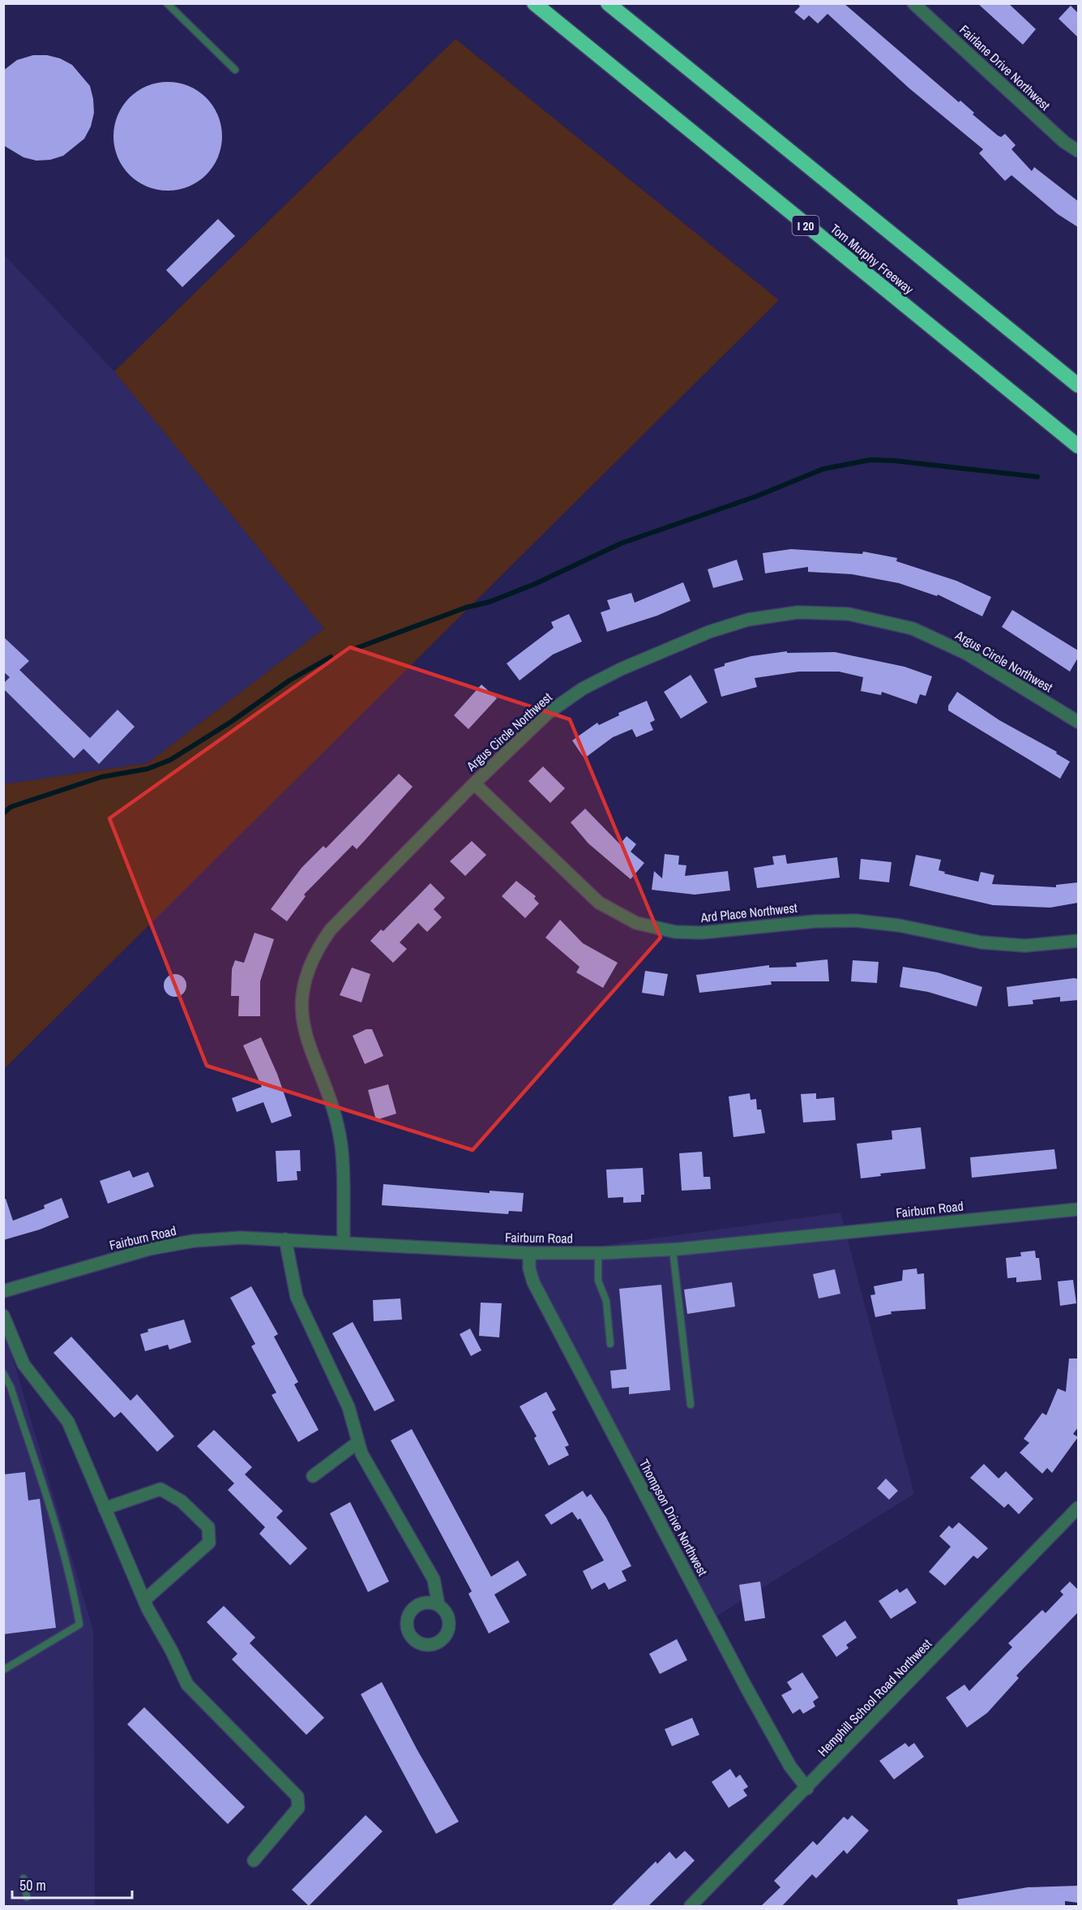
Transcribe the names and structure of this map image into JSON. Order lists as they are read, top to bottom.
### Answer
{
  "streets": {
    "highway": ["I 20", "Tom Murphy Freeway"],
    "street": [
      "Fairlane Drive Northwest",
      "Argus Circle Northwest",
      "Ard Place Northwest",
      "Fairburn Road",
      "Thompson Drive Northwest",
      "Hemphill School Road Northwest"
    ]
  },
  "crossings": [
    ["Argus Circle Northwest", "Ard Place Northwest"],
    ["Argus Circle Northwest", "Fairburn Road"],
    ["Fairburn Road", "Thompson Drive Northwest"],
    ["Thompson Drive Northwest", "Hemphill School Road Northwest"]
  ],
  "scale_bar": "50 m"
}
